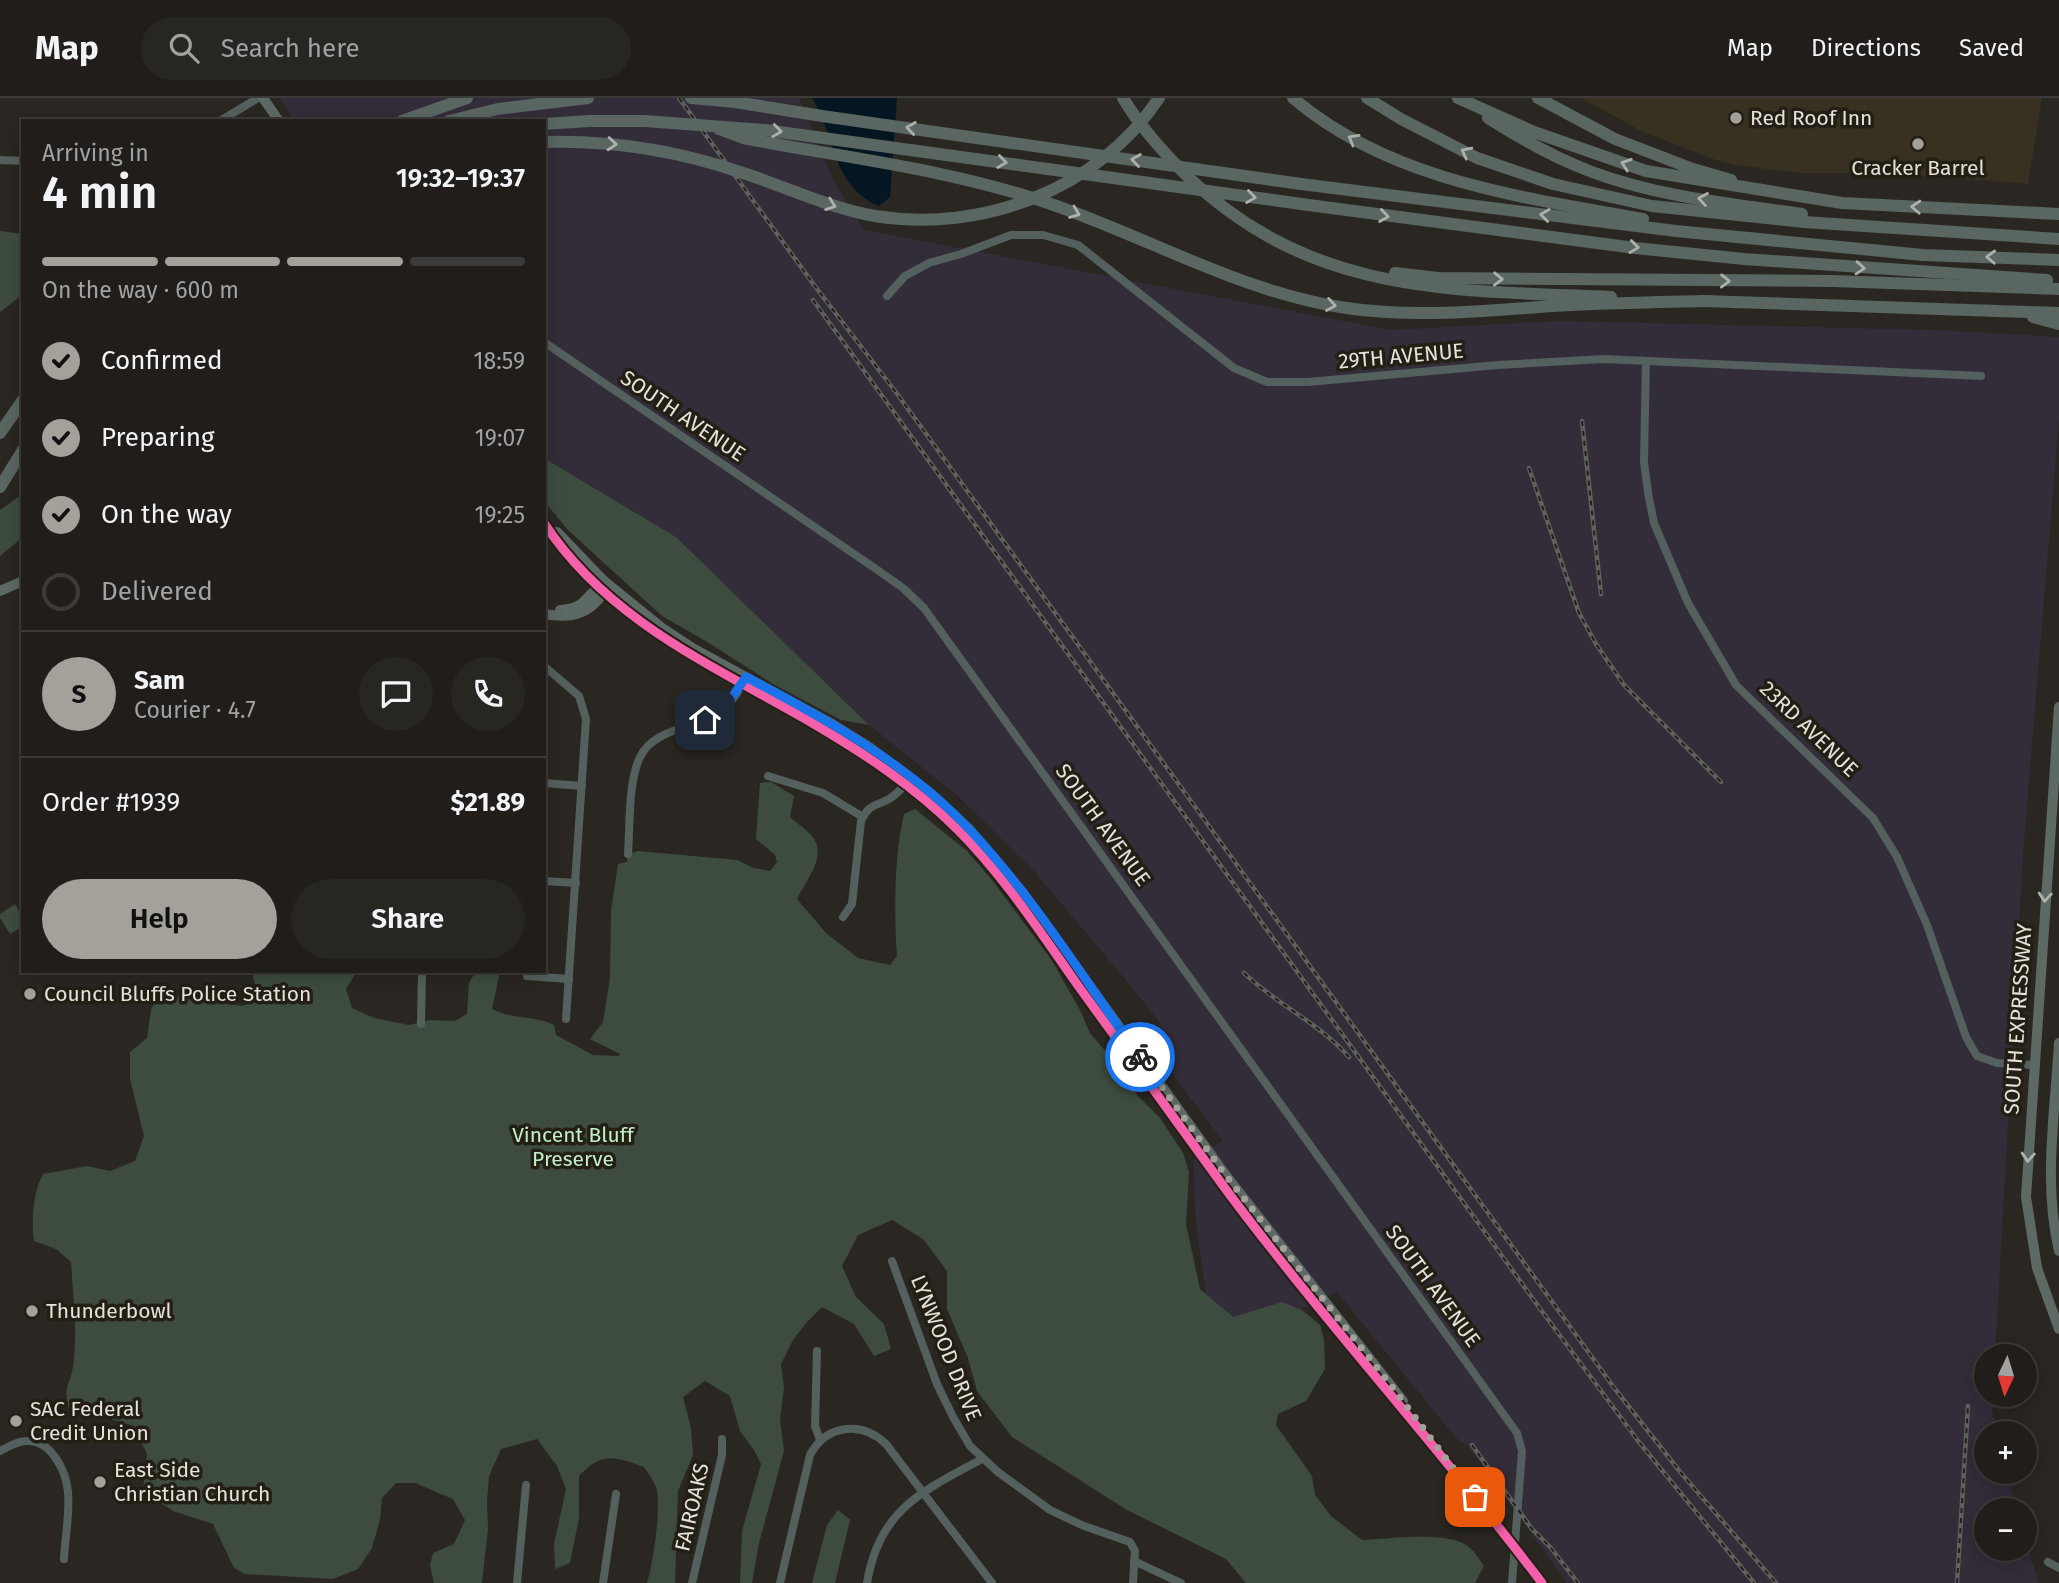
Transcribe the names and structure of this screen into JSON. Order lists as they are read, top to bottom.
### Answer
{
  "streets": {
    "main road": ["23RD AVENUE", "SOUTH EXPRESSWAY"],
    "street": [
      "29TH AVENUE",
      "SOUTH AVENUE",
      "LYNWOOD DRIVE",
      "FAIROAKS"
    ]
  },
  "crossings": [
    ["29TH AVENUE", "23RD AVENUE"],
    ["23RD AVENUE", "SOUTH EXPRESSWAY"]
  ],
  "parks": ["Vincent Bluff Preserve"],
  "places": [
    "Red Roof Inn",
    "Cracker Barrel",
    "Council Bluffs Police Station",
    "Thunderbowl",
    "SAC Federal Credit Union",
    "East Side Christian Church"
  ],
  "north": "bottom",
  "page": {
    "header": "Map",
    "search": "Search here",
    "nav": ["Map", "Directions", "Saved"],
    "heading": ["4 min", "Arriving in", "19:32–19:37"],
    "panel": [
      "Sam",
      "Courier · 4.7",
      "Order #1939",
      "$21.89"
    ],
    "bar": "On the way · 600 m",
    "list": [
      ["Confirmed", "18:59"],
      ["Preparing", "19:07"],
      ["On the way", "19:25"],
      "Delivered"
    ],
    "round": "S",
    "buttons": ["Help", "Share"],
    "map_buttons": ["+", "−"]
  }
}
